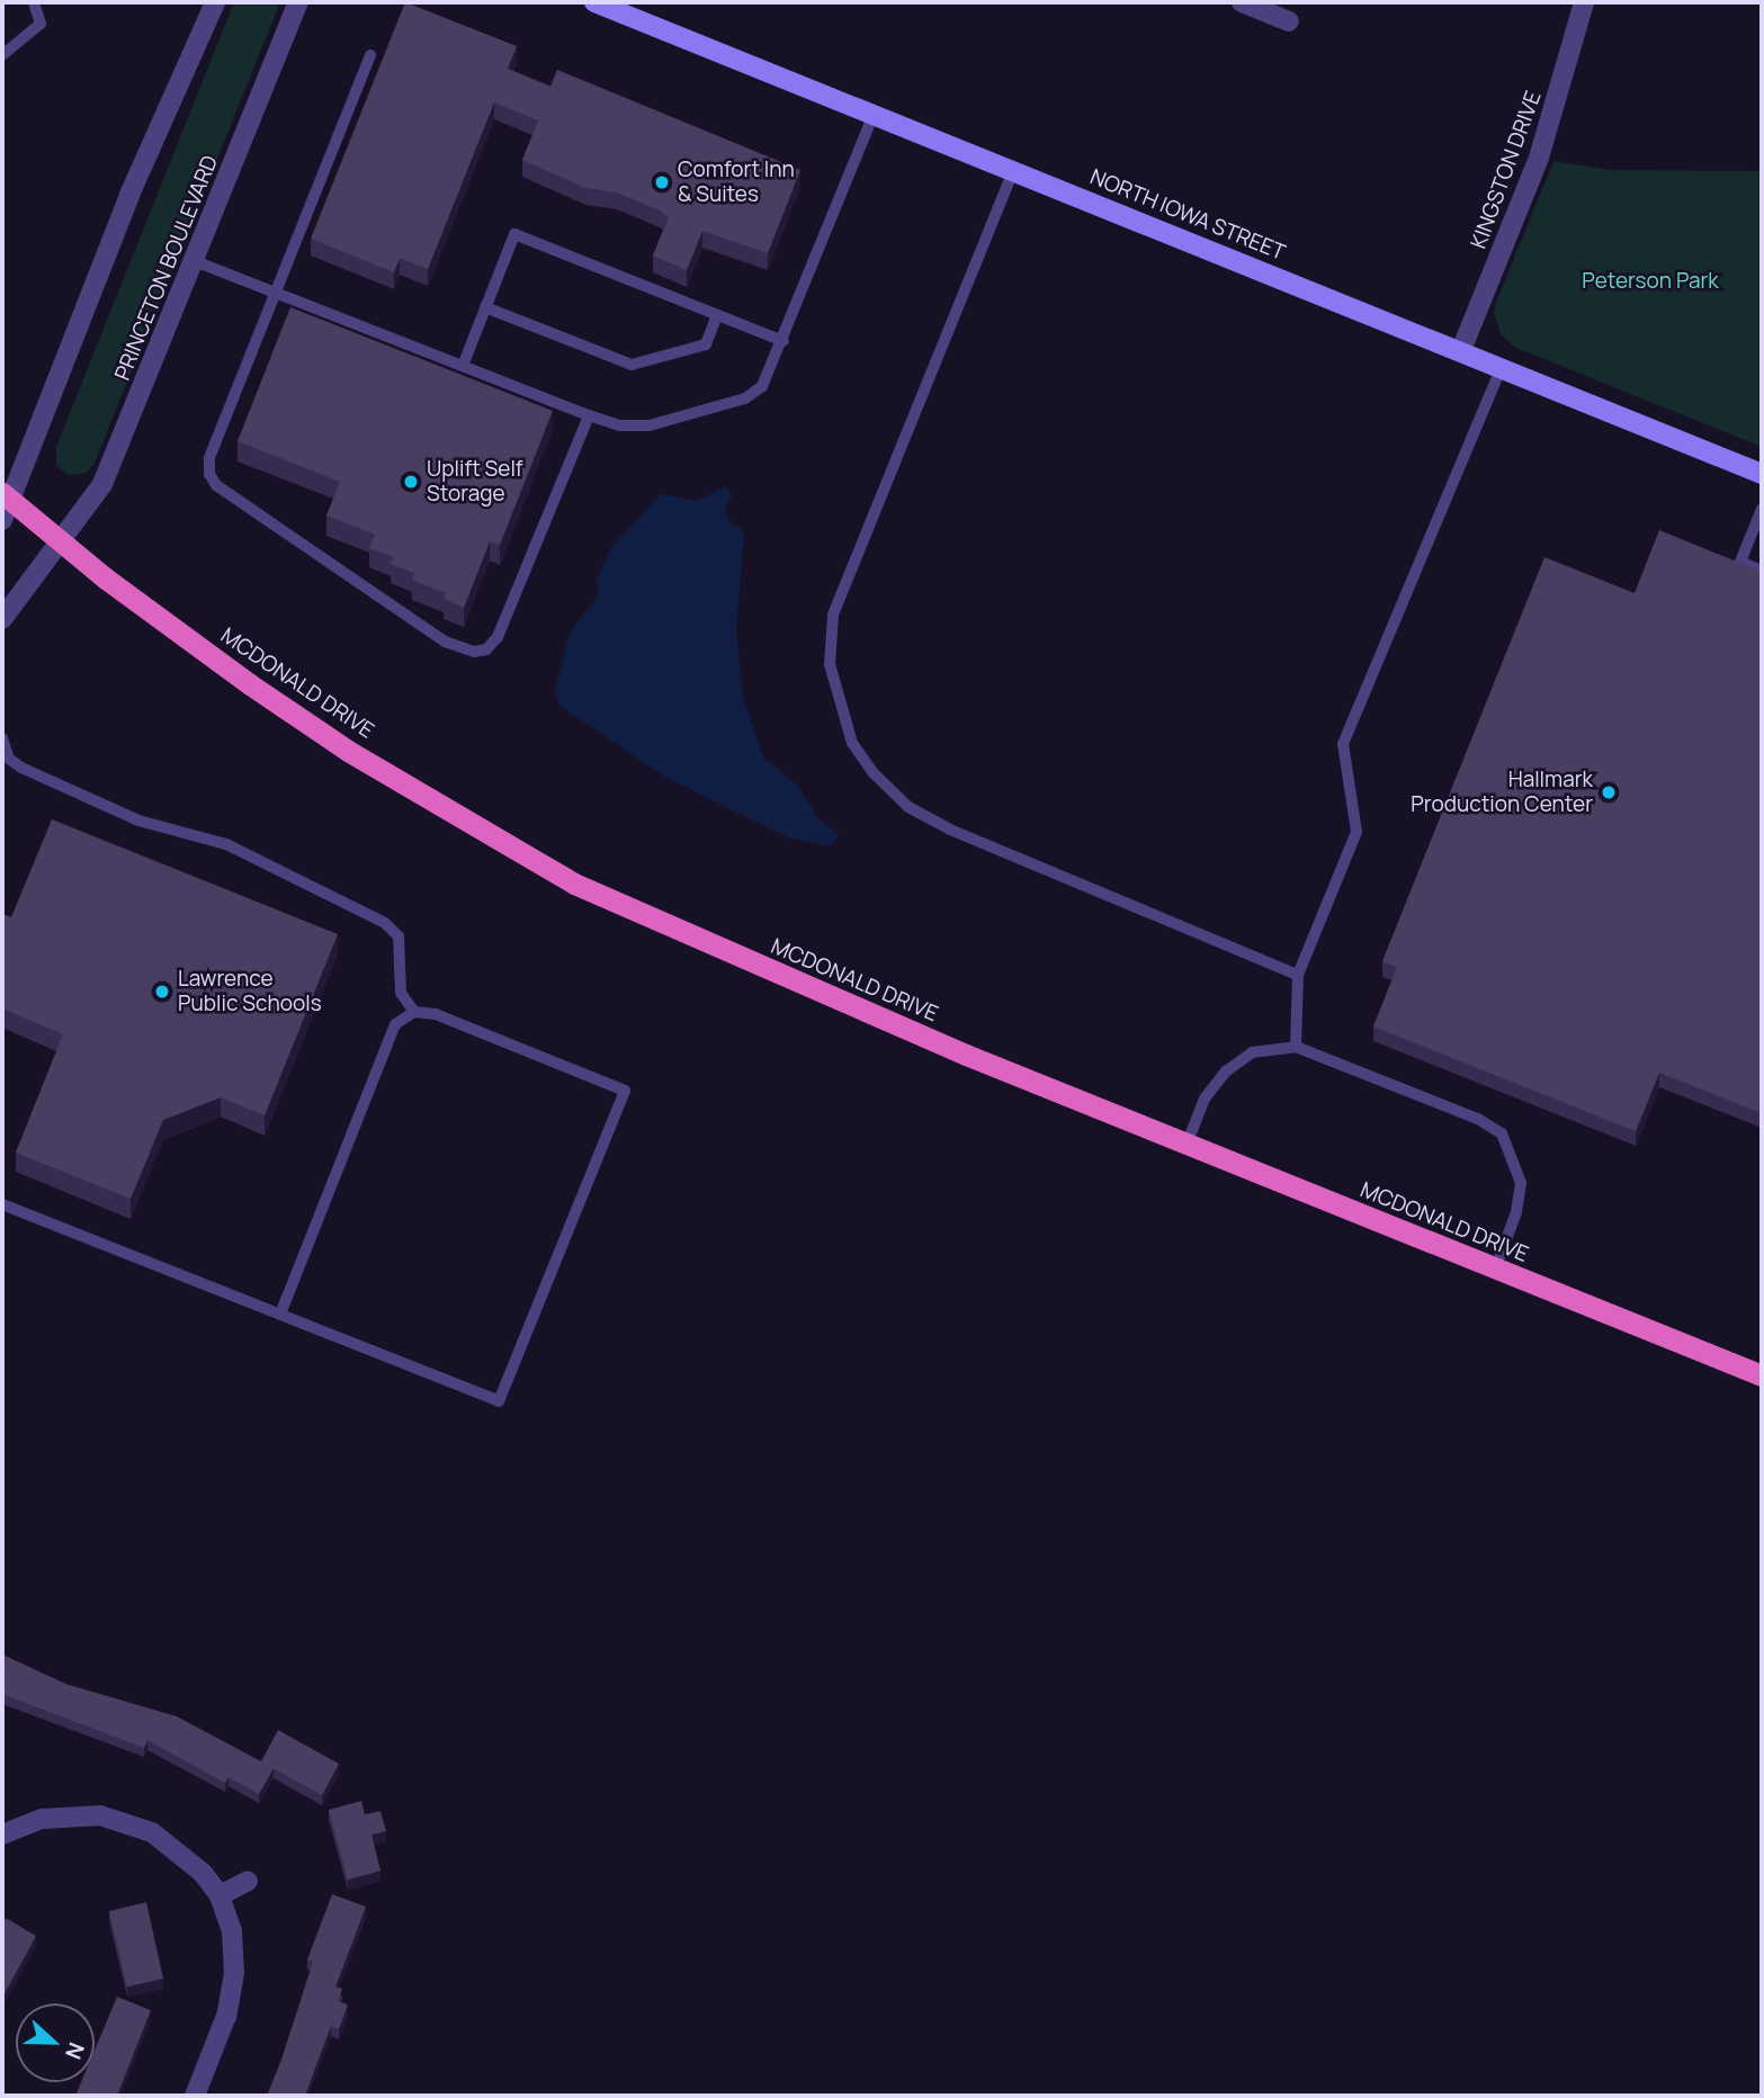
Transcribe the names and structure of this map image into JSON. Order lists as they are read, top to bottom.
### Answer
{
  "streets": {
    "highway": ["MCDONALD DRIVE"],
    "main road": ["NORTH IOWA STREET"],
    "street": ["KINGSTON DRIVE", "PRINCETON BOULEVARD"]
  },
  "crossings": [
    ["KINGSTON DRIVE", "NORTH IOWA STREET"],
    ["PRINCETON BOULEVARD", "MCDONALD DRIVE"]
  ],
  "parks": ["Peterson Park"],
  "places": [
    "Comfort Inn & Suites",
    "Uplift Self Storage",
    "Hallmark Production Center",
    "Lawrence Public Schools"
  ],
  "north": "right"
}
